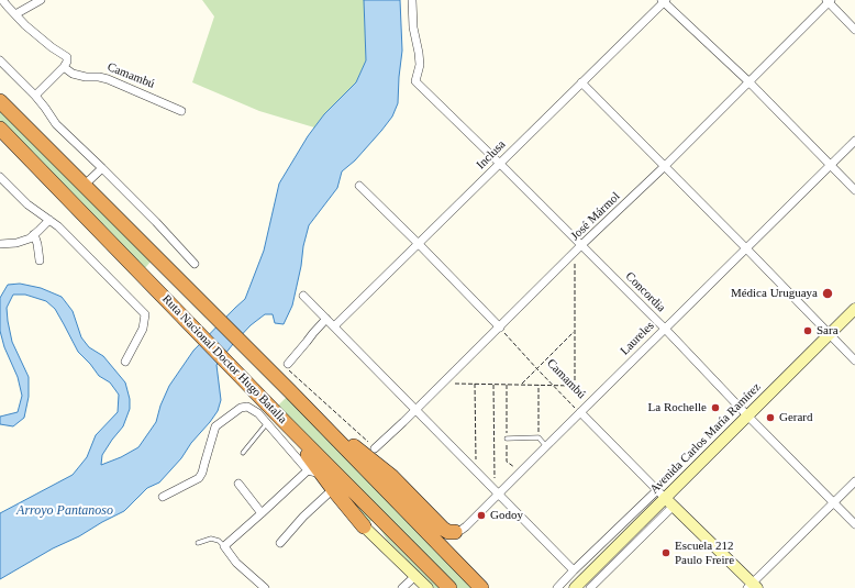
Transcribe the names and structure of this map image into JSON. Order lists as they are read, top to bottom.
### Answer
{
  "streets": {
    "highway": ["Ruta Nacional Doctor Hugo Batalla"],
    "main road": ["Camambú", "Avenida Carlos María Ramírez"],
    "street": [
      "Inclusa",
      "José Mármol",
      "Concordia",
      "Laureles"
    ]
  },
  "crossings": [
    ["Camambú", "José Mármol"],
    ["Camambú", "Laureles"],
    ["Camambú", "Avenida Carlos María Ramírez"],
    ["Inclusa", "Concordia"],
    ["José Mármol", "Concordia"],
    ["Concordia", "Laureles"],
    ["Concordia", "Avenida Carlos María Ramírez"]
  ],
  "water": ["Arroyo Pantanoso"],
  "places": [
    "Médica Uruguaya",
    "Sara",
    "La Rochelle",
    "Gerard",
    "Godoy",
    "Escuela 212 Paulo Freire"
  ]
}
